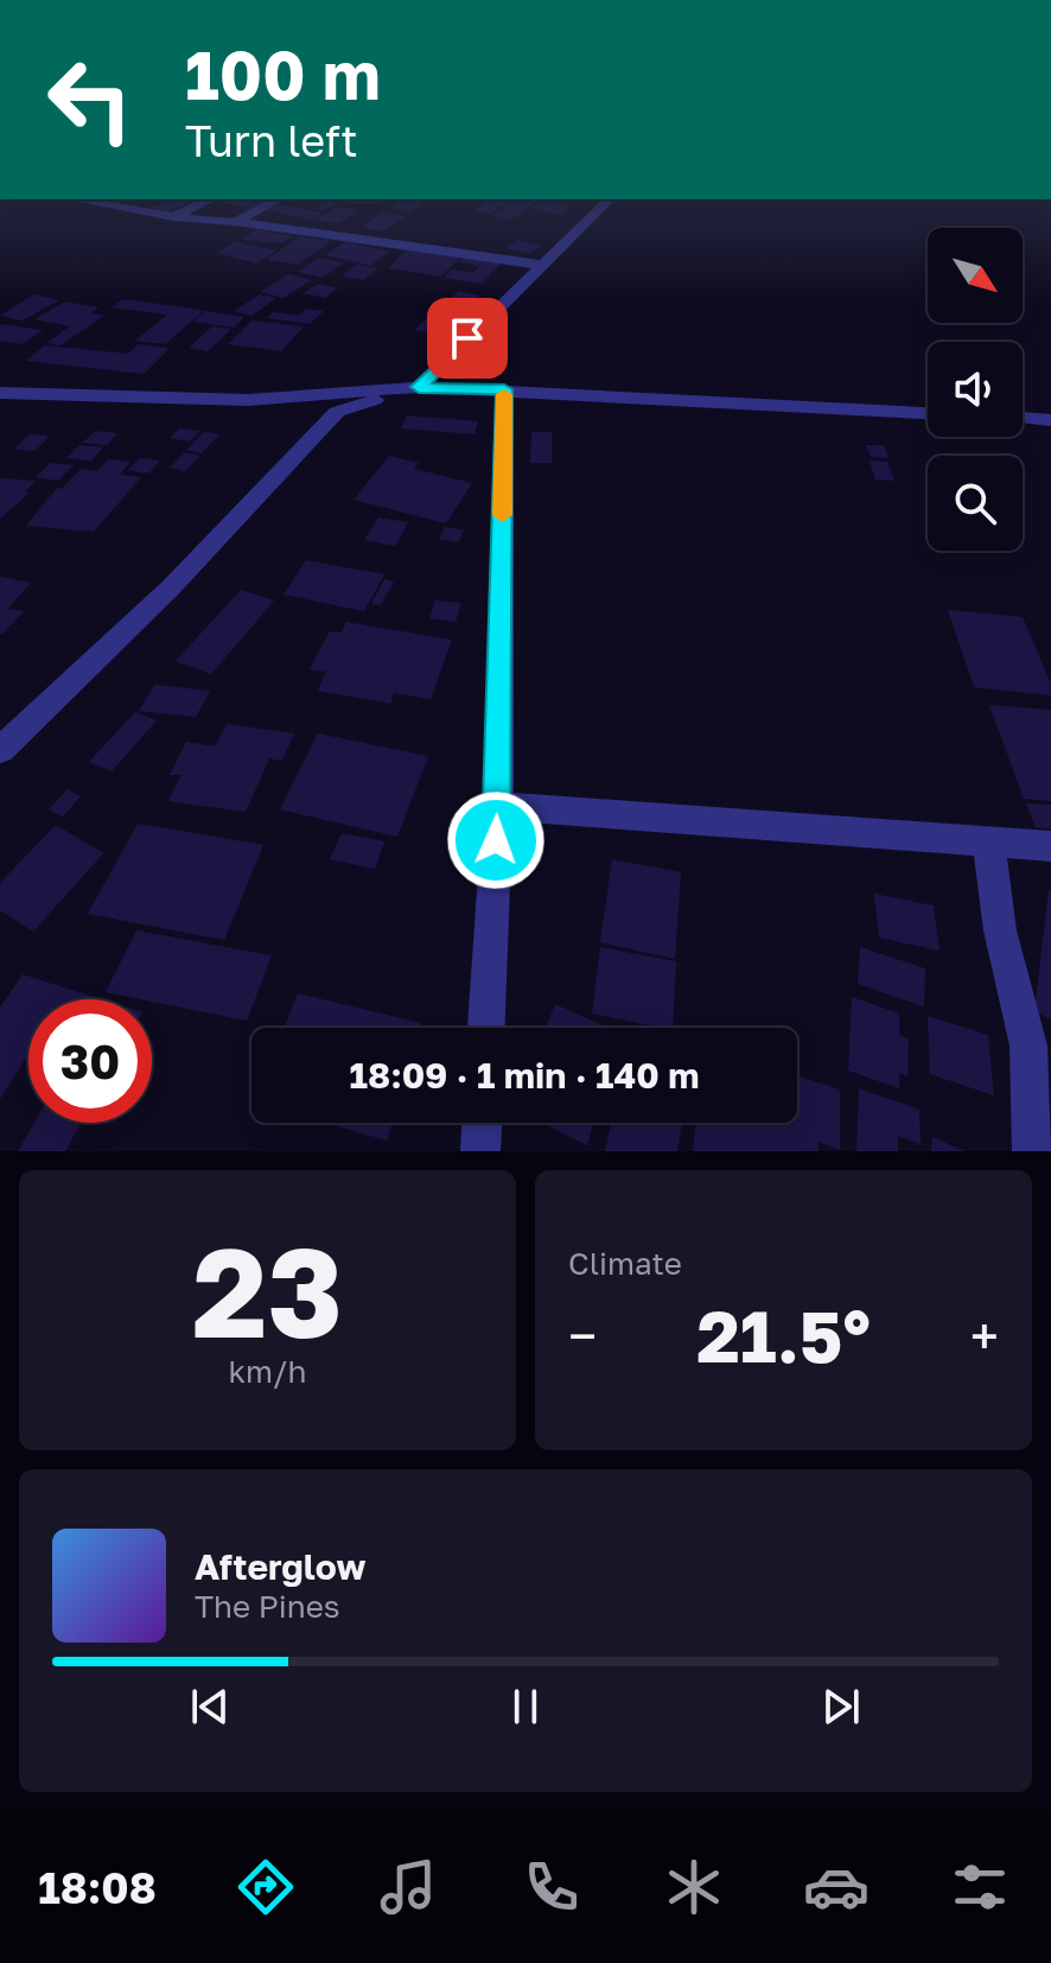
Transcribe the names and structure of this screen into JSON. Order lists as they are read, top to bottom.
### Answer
{
  "north": "bottom right",
  "page": {
    "turn": ["100 m", "Turn left"],
    "limit": "30",
    "trip": "18:09 · 1 min · 140 m",
    "tile": [
      ["23", "km/h"],
      "Climate"
    ],
    "heat": ["−", "21.5°", "+"],
    "song": ["Afterglow", "The Pines"],
    "tabs": "18:08"
  }
}
